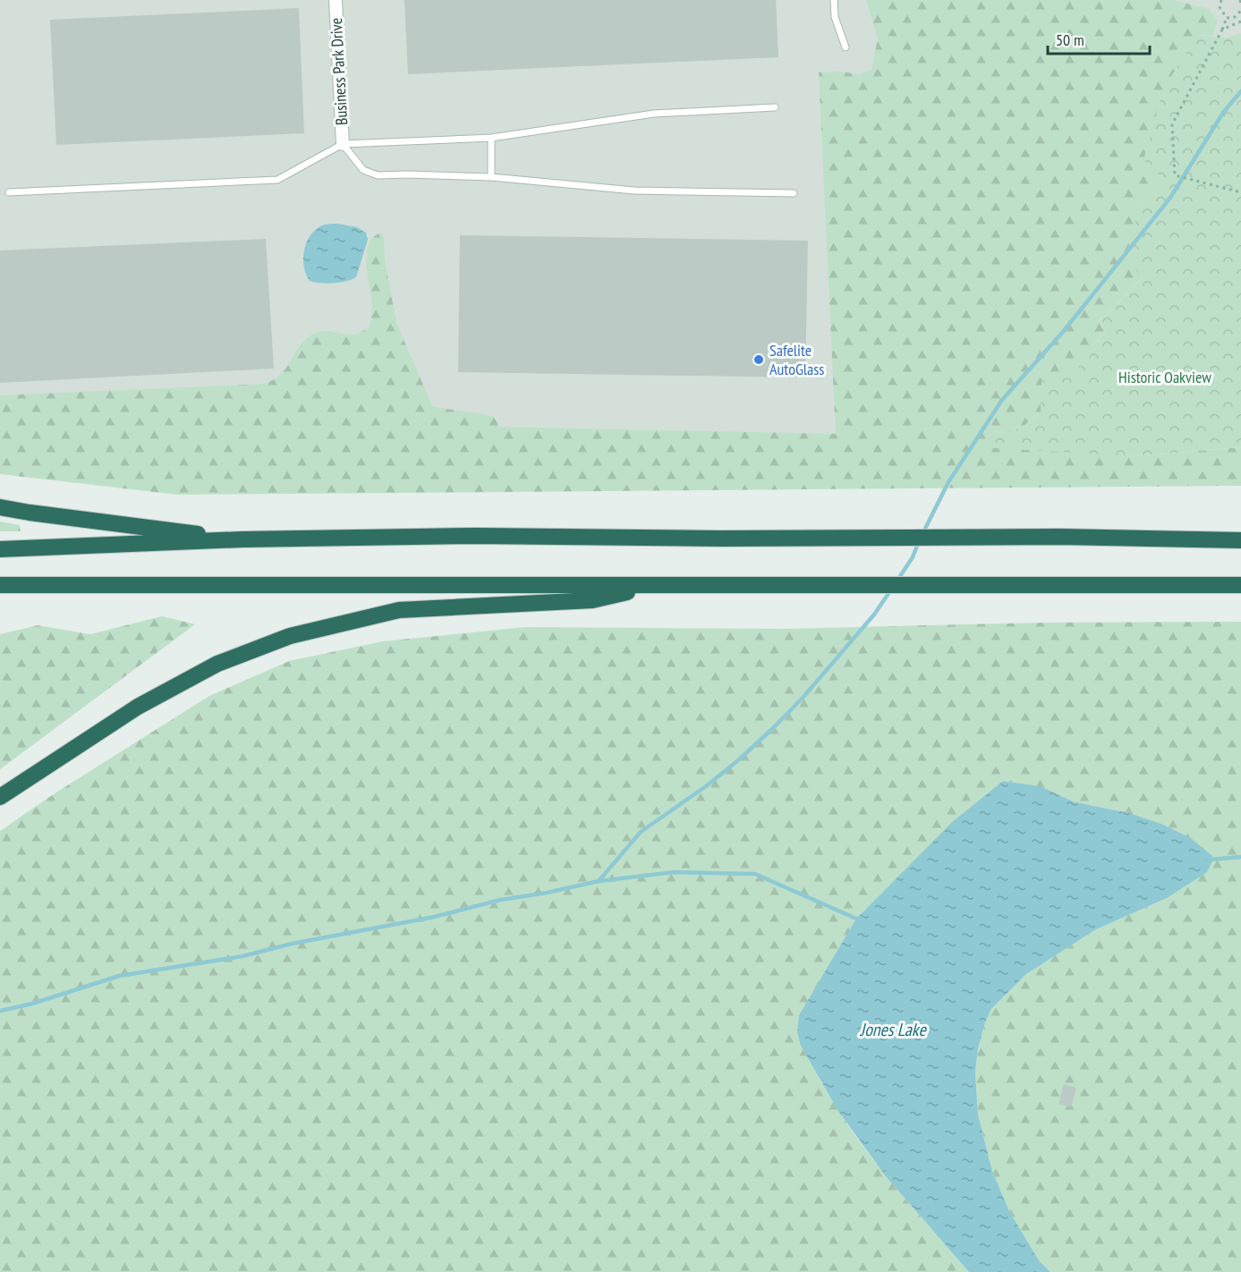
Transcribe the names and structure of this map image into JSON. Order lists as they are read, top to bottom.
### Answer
{
  "streets": {
    "street": ["Business Park Drive"]
  },
  "water": ["Jones Lake"],
  "parks": ["Historic Oakview"],
  "places": ["Safelite AutoGlass"],
  "scale_bar": "50 m"
}
